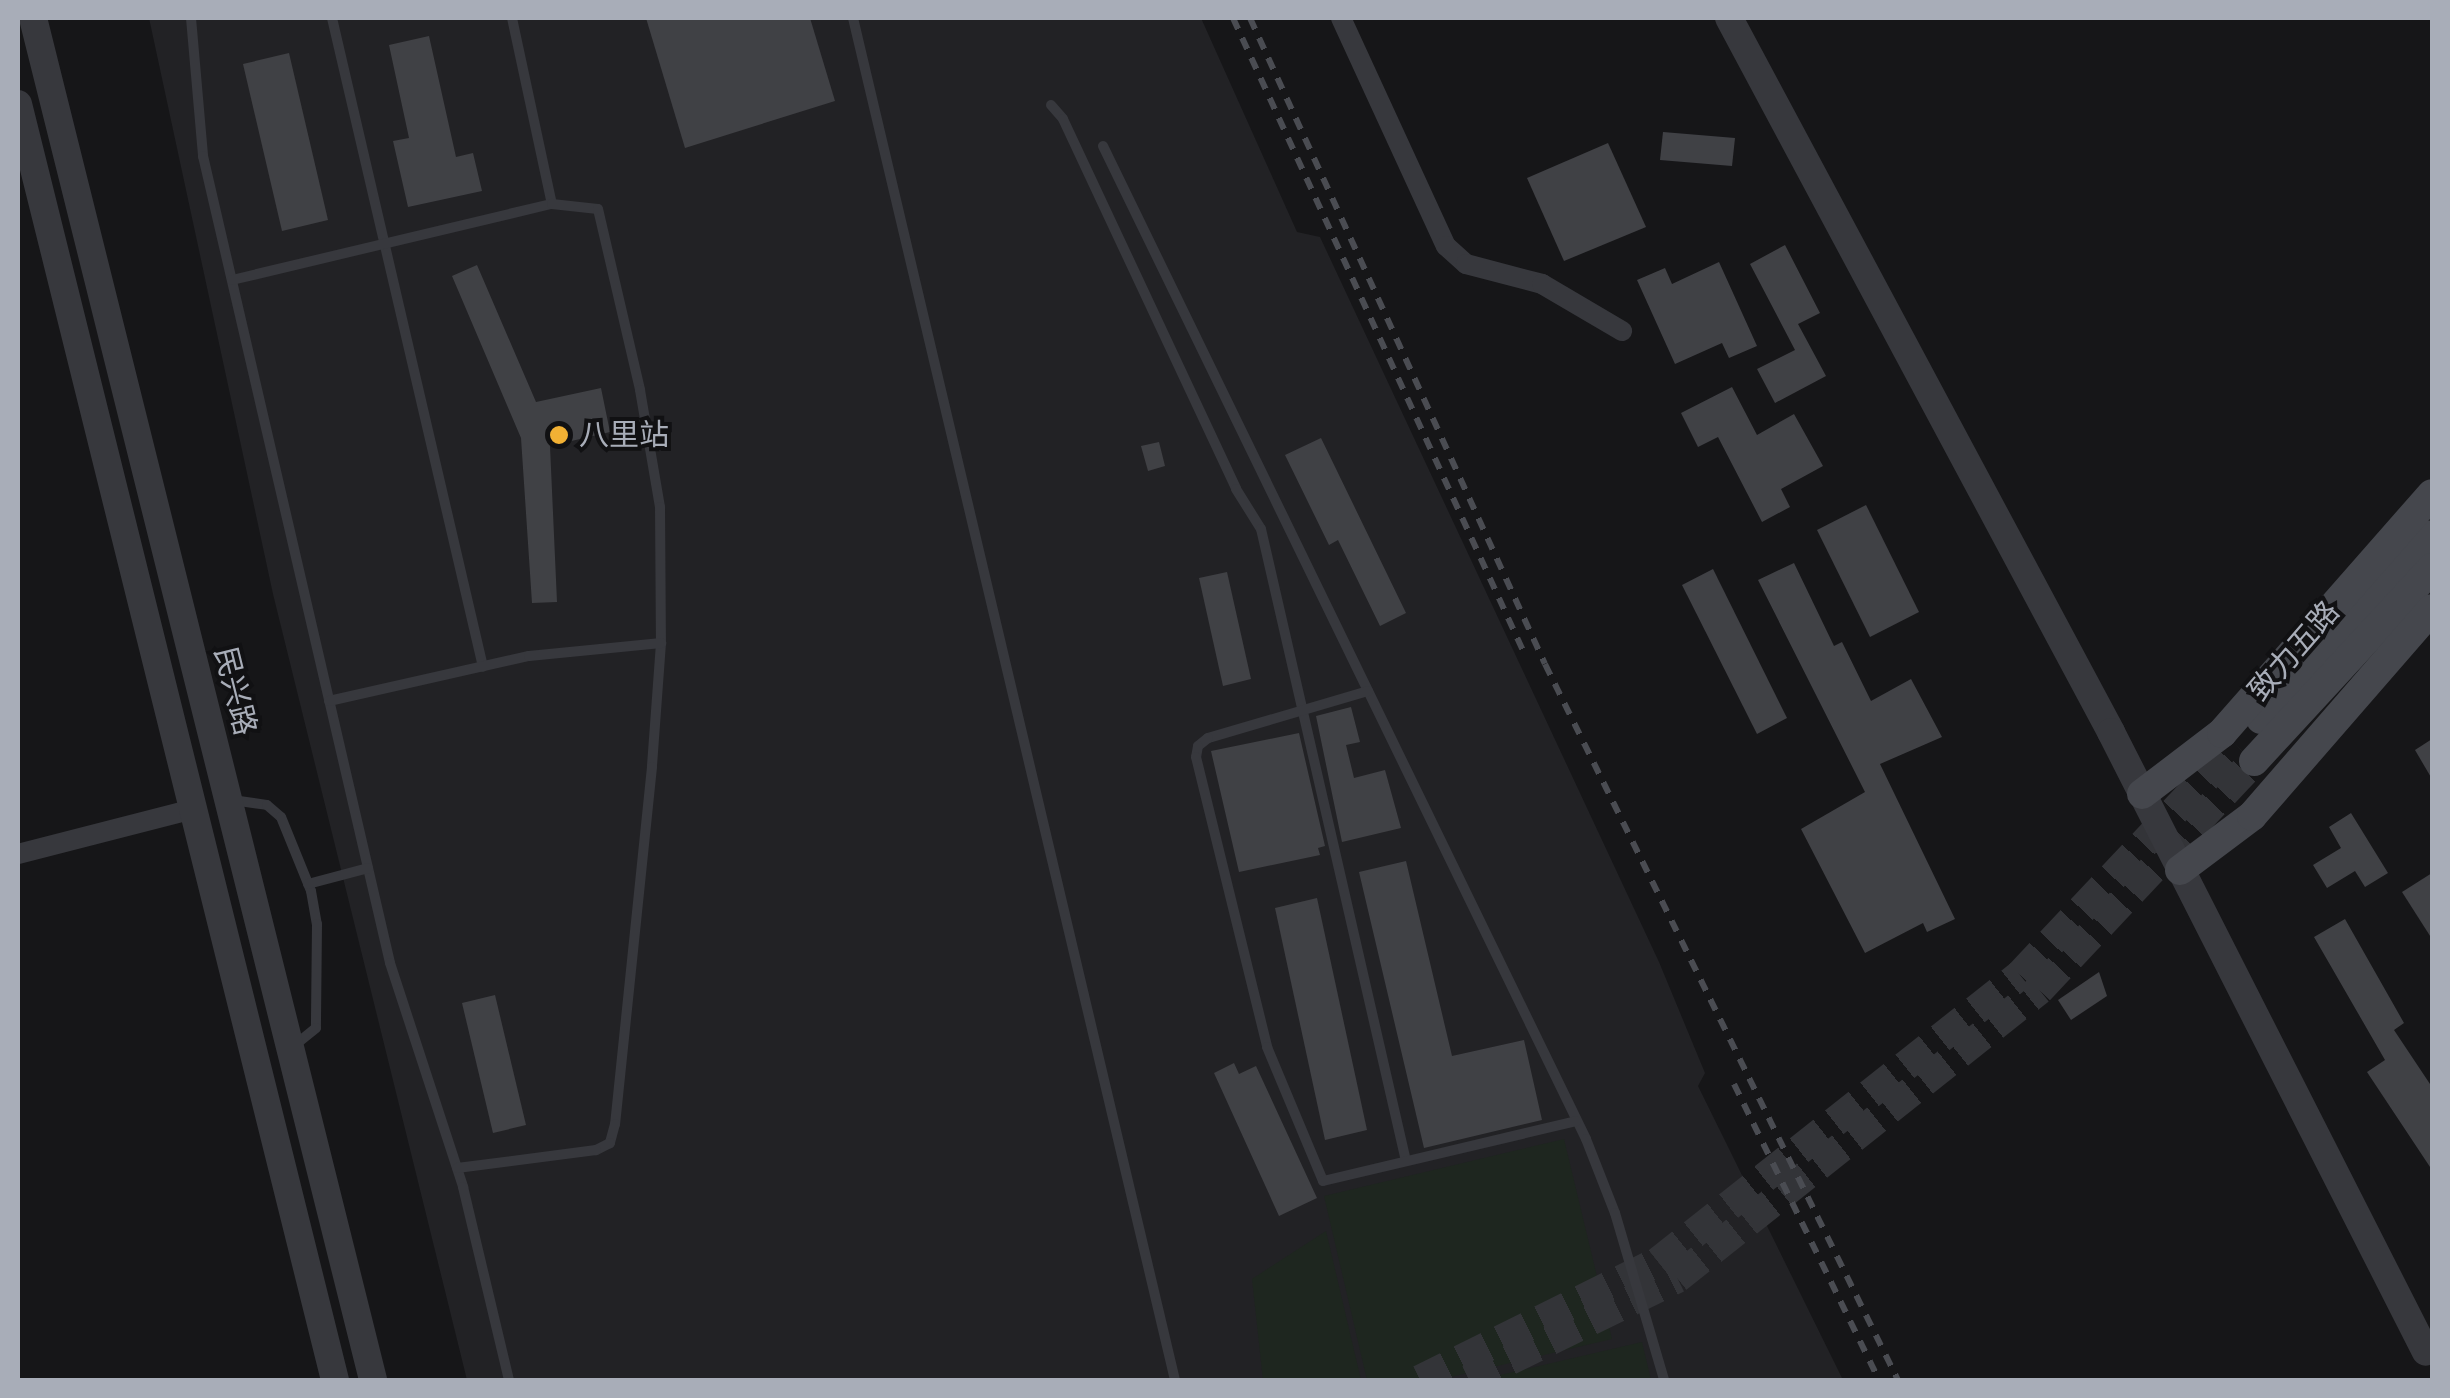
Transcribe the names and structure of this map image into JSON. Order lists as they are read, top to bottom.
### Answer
{
  "streets": {
    "main road": ["致力五路"],
    "street": ["民兴路"]
  },
  "places": ["八里站"]
}
